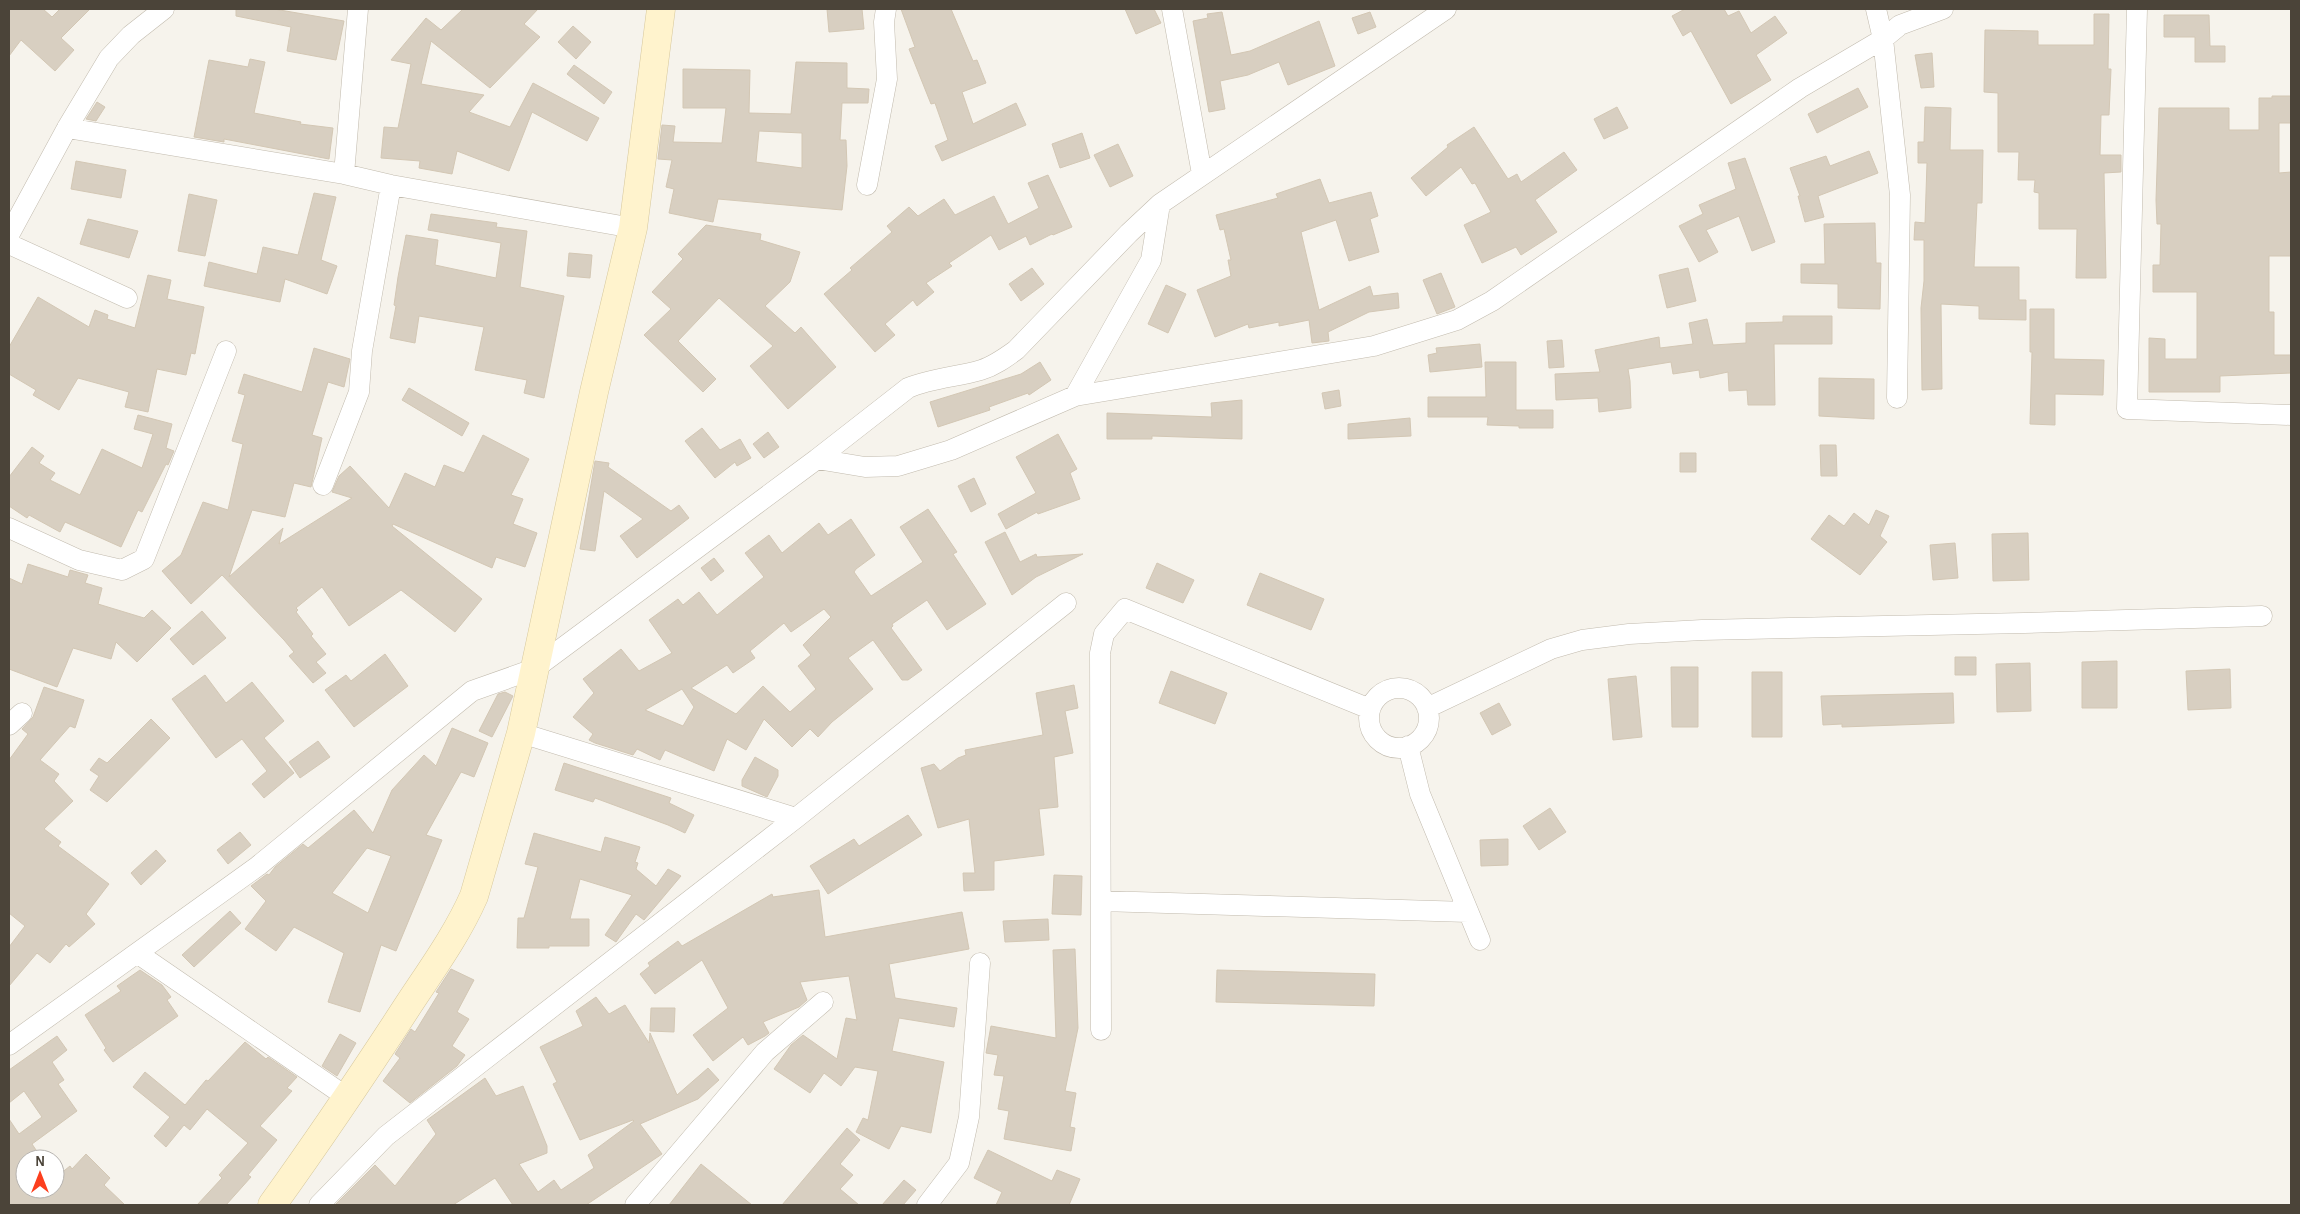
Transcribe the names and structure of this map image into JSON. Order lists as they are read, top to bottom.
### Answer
{
  "north": "top"
}
